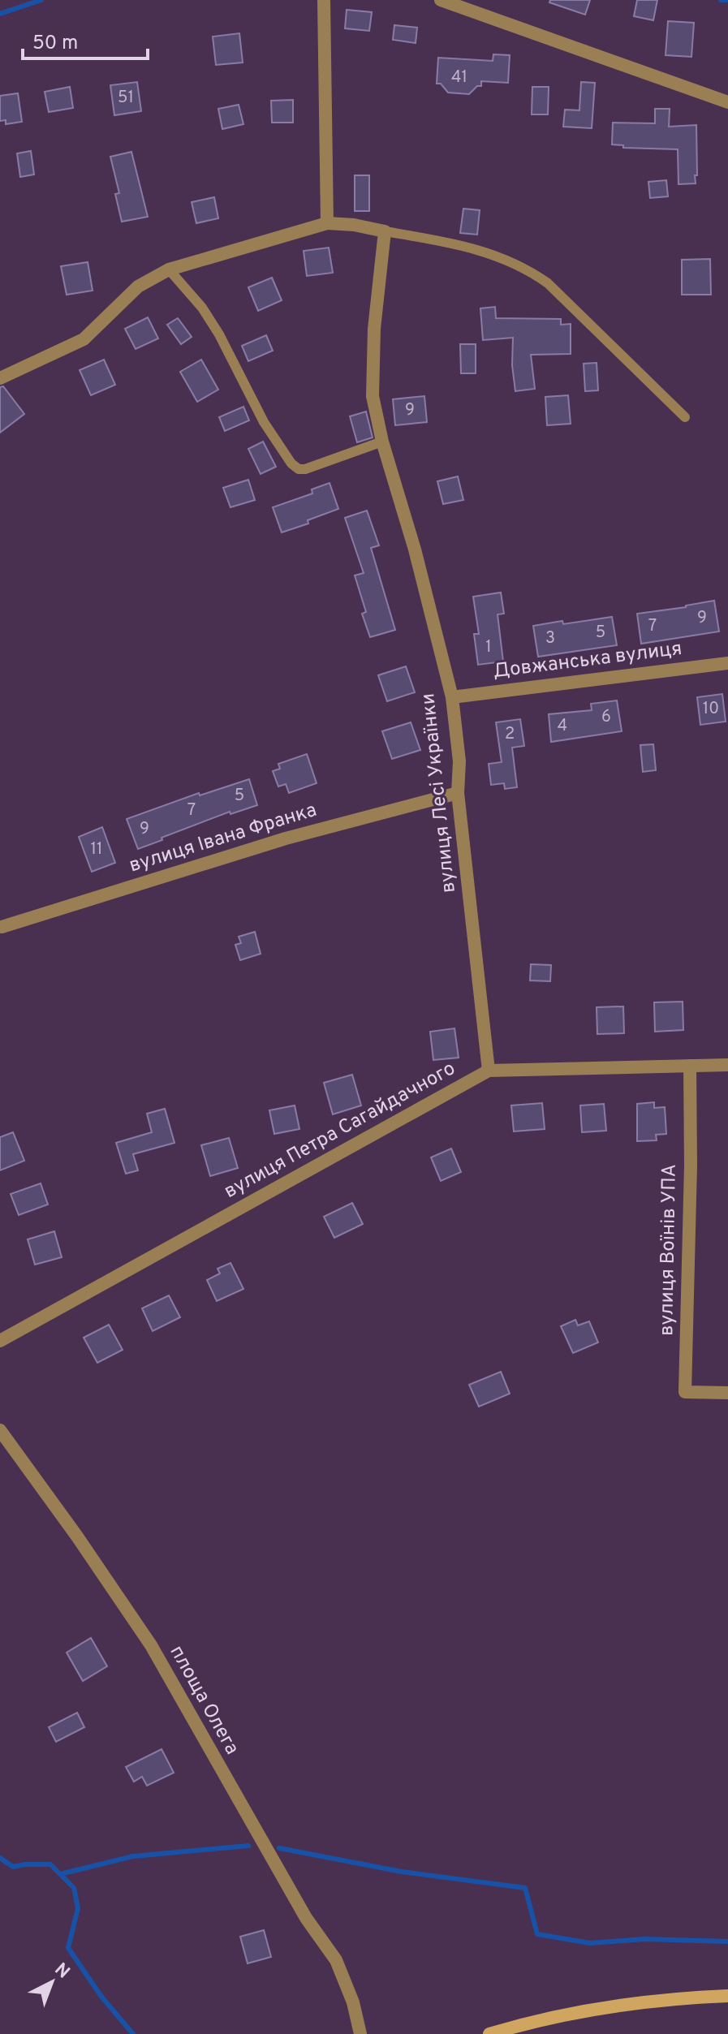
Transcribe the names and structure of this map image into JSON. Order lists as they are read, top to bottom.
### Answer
{
  "streets": {
    "street": [
      "Довжанська вулиця",
      "вулиця Лесі Українки",
      "вулиця Івана Франка",
      "вулиця Петра Сагайдачного",
      "вулиця Воїнів УПА",
      "площа Олега"
    ]
  },
  "crossings": [
    ["Довжанська вулиця", "вулиця Лесі Українки"],
    ["вулиця Лесі Українки", "вулиця Івана Франка"],
    ["вулиця Лесі Українки", "вулиця Петра Сагайдачного"],
    ["вулиця Петра Сагайдачного", "вулиця Воїнів УПА"]
  ],
  "house_numbers": [
    "41",
    "51",
    "9",
    "9",
    "7",
    "5",
    "3",
    "1",
    "10",
    "6",
    "4",
    "2",
    "5",
    "7",
    "9",
    "11"
  ],
  "scale_bar": "50 m",
  "north": "top right"
}
